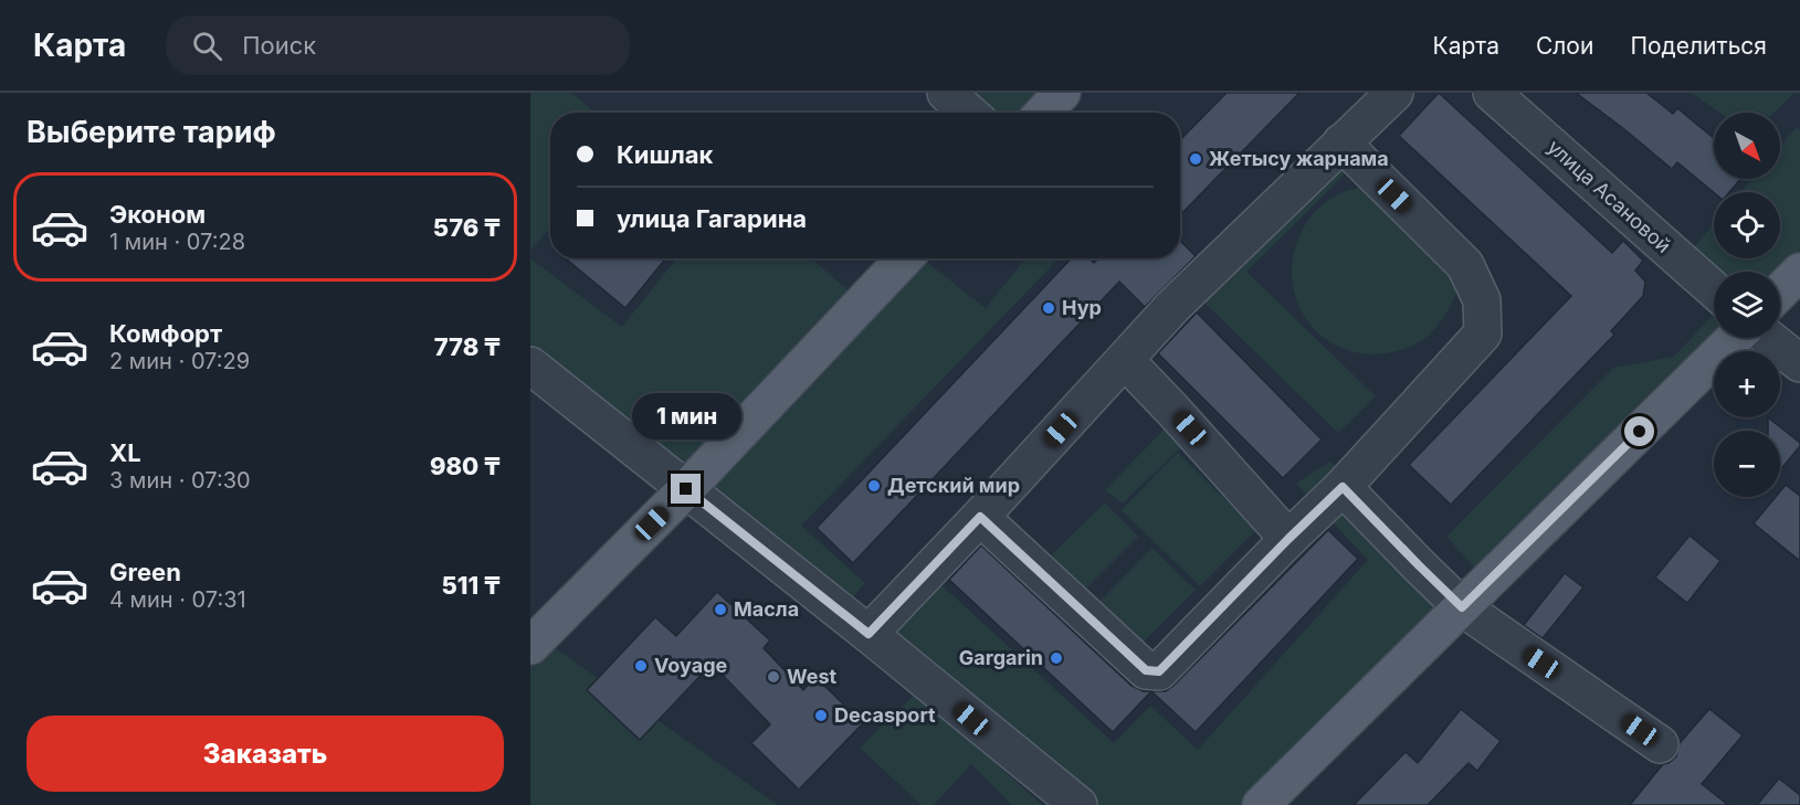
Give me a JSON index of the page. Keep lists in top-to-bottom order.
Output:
{
  "streets": {
    "street": ["улица Асановой"]
  },
  "places": [
    "Жетысу жарнама",
    "Нур",
    "Детский мир",
    "Масла",
    "Gargarin",
    "Voyage",
    "West",
    "Decasport"
  ],
  "north": "bottom right",
  "page": {
    "header": "Карта",
    "search": "Поиск",
    "nav": ["Карта", "Слои", "Поделиться"],
    "heading": "Выберите тариф",
    "map_buttons": ["+", "−"],
    "banner": ["Кишлак", "улица Гагарина"],
    "list": [
      {
        "name": "Эконом",
        "note": "1 мин · 07:28",
        "value": "576 ₸"
      },
      {
        "name": "Комфорт",
        "note": "2 мин · 07:29",
        "value": "778 ₸"
      },
      {
        "name": "XL",
        "note": "3 мин · 07:30",
        "value": "980 ₸"
      },
      {
        "name": "Green",
        "note": "4 мин · 07:31",
        "value": "511 ₸"
      }
    ],
    "bubble": "1 мин",
    "buttons": "Заказать"
  }
}
